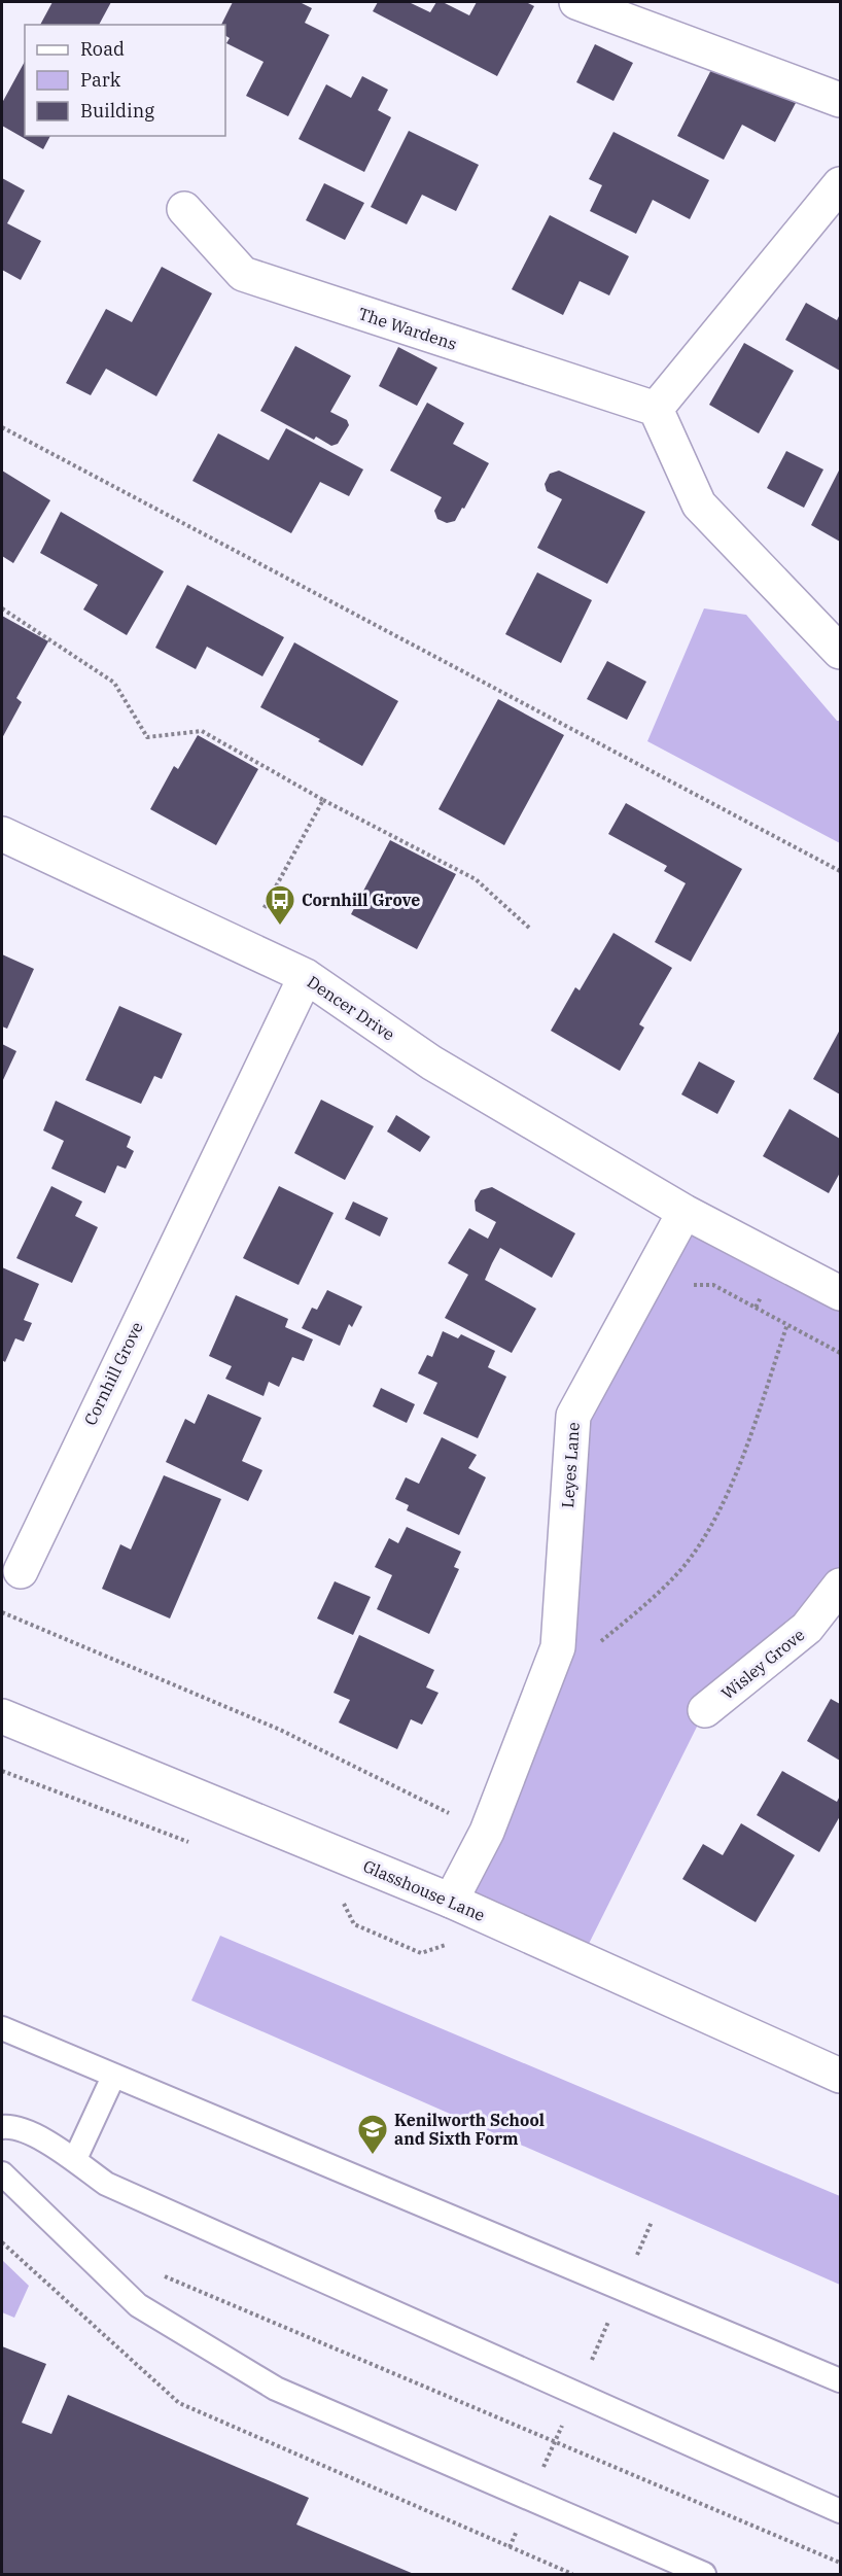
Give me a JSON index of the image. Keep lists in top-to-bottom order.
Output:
{
  "streets": {
    "street": [
      "The Wardens",
      "Dencer Drive",
      "Cornhill Grove",
      "Leyes Lane",
      "Wisley Grove",
      "Glasshouse Lane"
    ]
  },
  "crossings": [
    ["Dencer Drive", "Cornhill Grove"],
    ["Dencer Drive", "Leyes Lane"],
    ["Leyes Lane", "Glasshouse Lane"]
  ],
  "places": {
    "bus stop": ["Cornhill Grove"],
    "school or university": ["Kenilworth School and Sixth Form"]
  },
  "legend": ["Road", "Park", "Building"]
}
